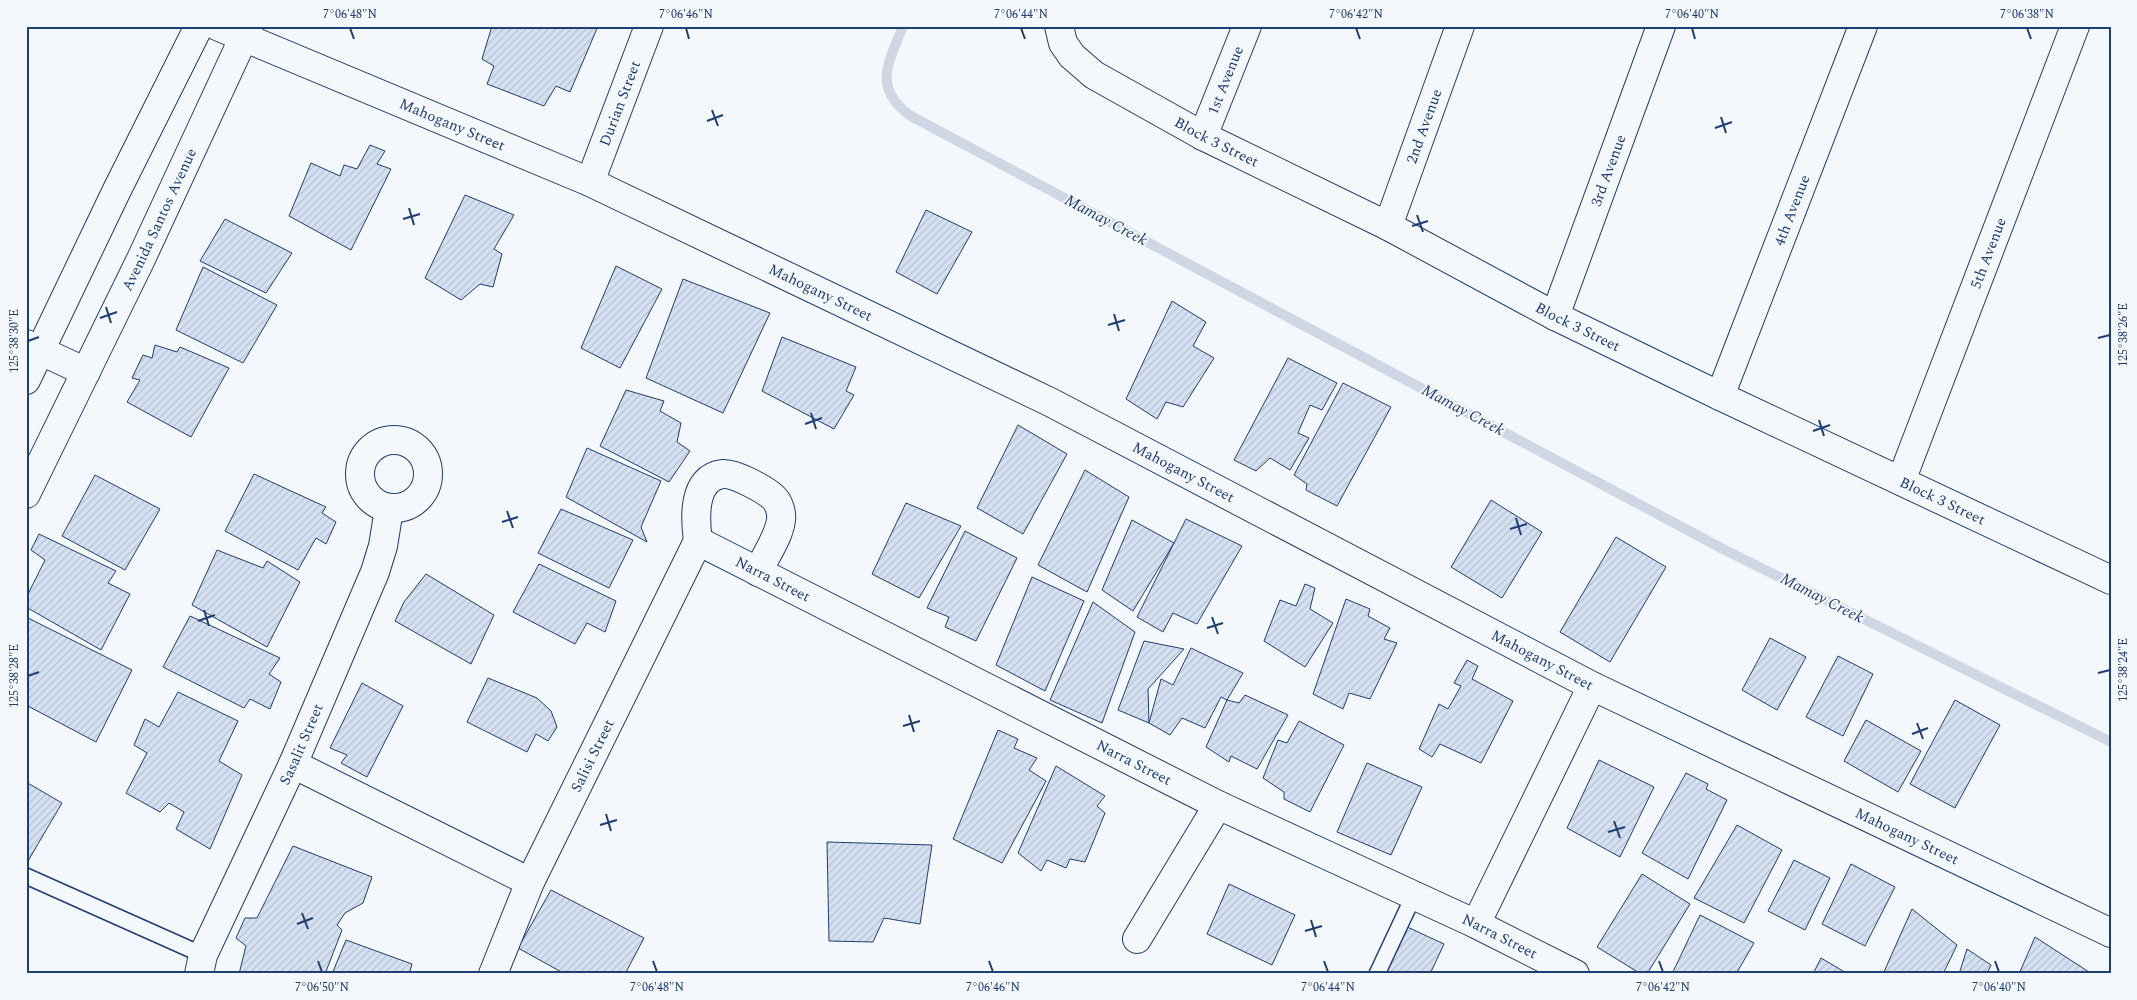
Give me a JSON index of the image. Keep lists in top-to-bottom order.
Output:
{
  "streets": {
    "street": [
      "1st Avenue",
      "Durian Street",
      "Mahogany Street",
      "2nd Avenue",
      "Block 3 Street",
      "3rd Avenue",
      "4th Avenue",
      "Avenida Santos Avenue",
      "5th Avenue",
      "Narra Street",
      "Sasalit Street",
      "Salisi Street"
    ]
  },
  "crossings": [
    ["1st Avenue", "Block 3 Street"],
    ["Durian Street", "Mahogany Street"],
    ["Mahogany Street", "Avenida Santos Avenue"],
    ["2nd Avenue", "Block 3 Street"],
    ["Block 3 Street", "3rd Avenue"],
    ["Block 3 Street", "4th Avenue"],
    ["Block 3 Street", "5th Avenue"],
    ["Narra Street", "Salisi Street"]
  ],
  "water": ["Mamay Creek"],
  "coordinates": [
    "7°06'48\"N",
    "7°06'46\"N",
    "7°06'44\"N",
    "7°06'42\"N",
    "7°06'40\"N",
    "7°06'38\"N",
    "125°38'26\"E",
    "125°38'30\"E",
    "125°38'24\"E",
    "125°38'28\"E",
    "7°06'50\"N"
  ]
}
